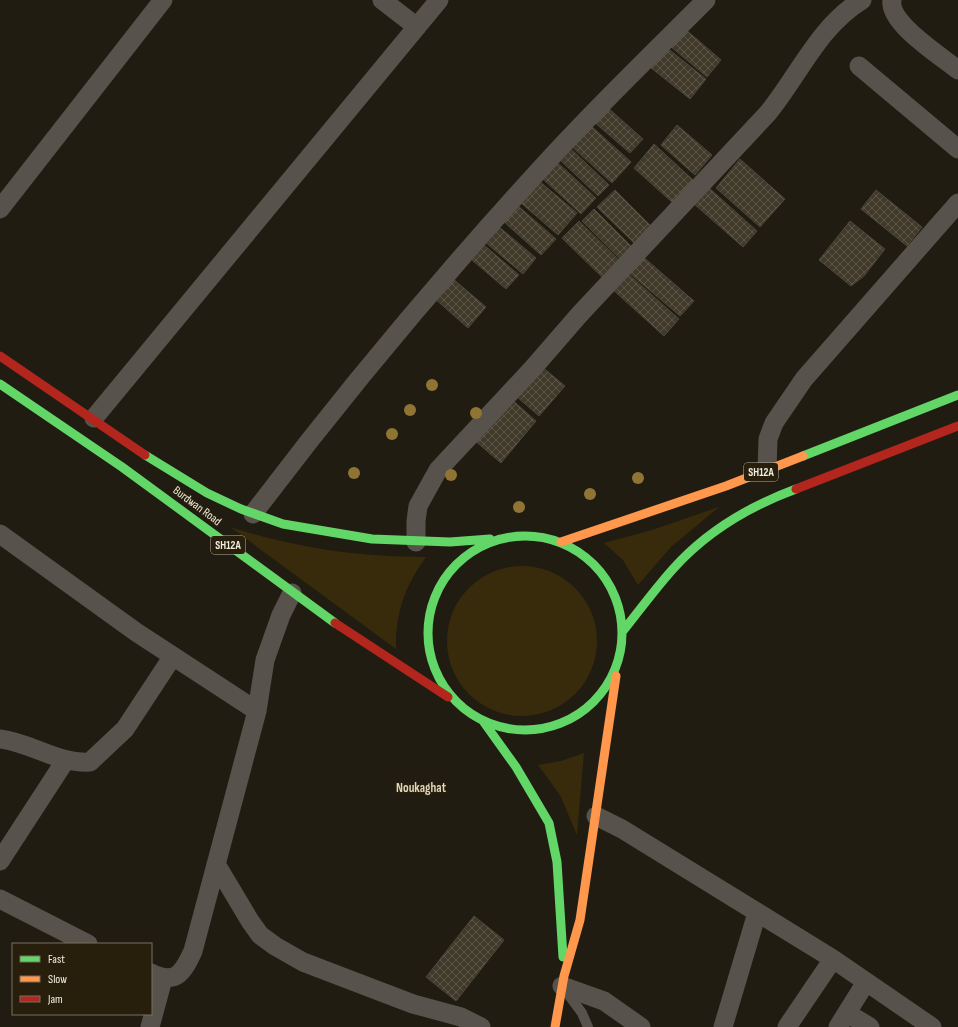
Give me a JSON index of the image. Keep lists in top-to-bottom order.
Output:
{
  "streets": {
    "main road": ["SH12A", "Burdwan Road"]
  },
  "crossings": [
    ["SH12A", "Burdwan Road"]
  ],
  "districts": ["Noukaghat"],
  "legend": ["Fast", "Slow", "Jam"]
}
